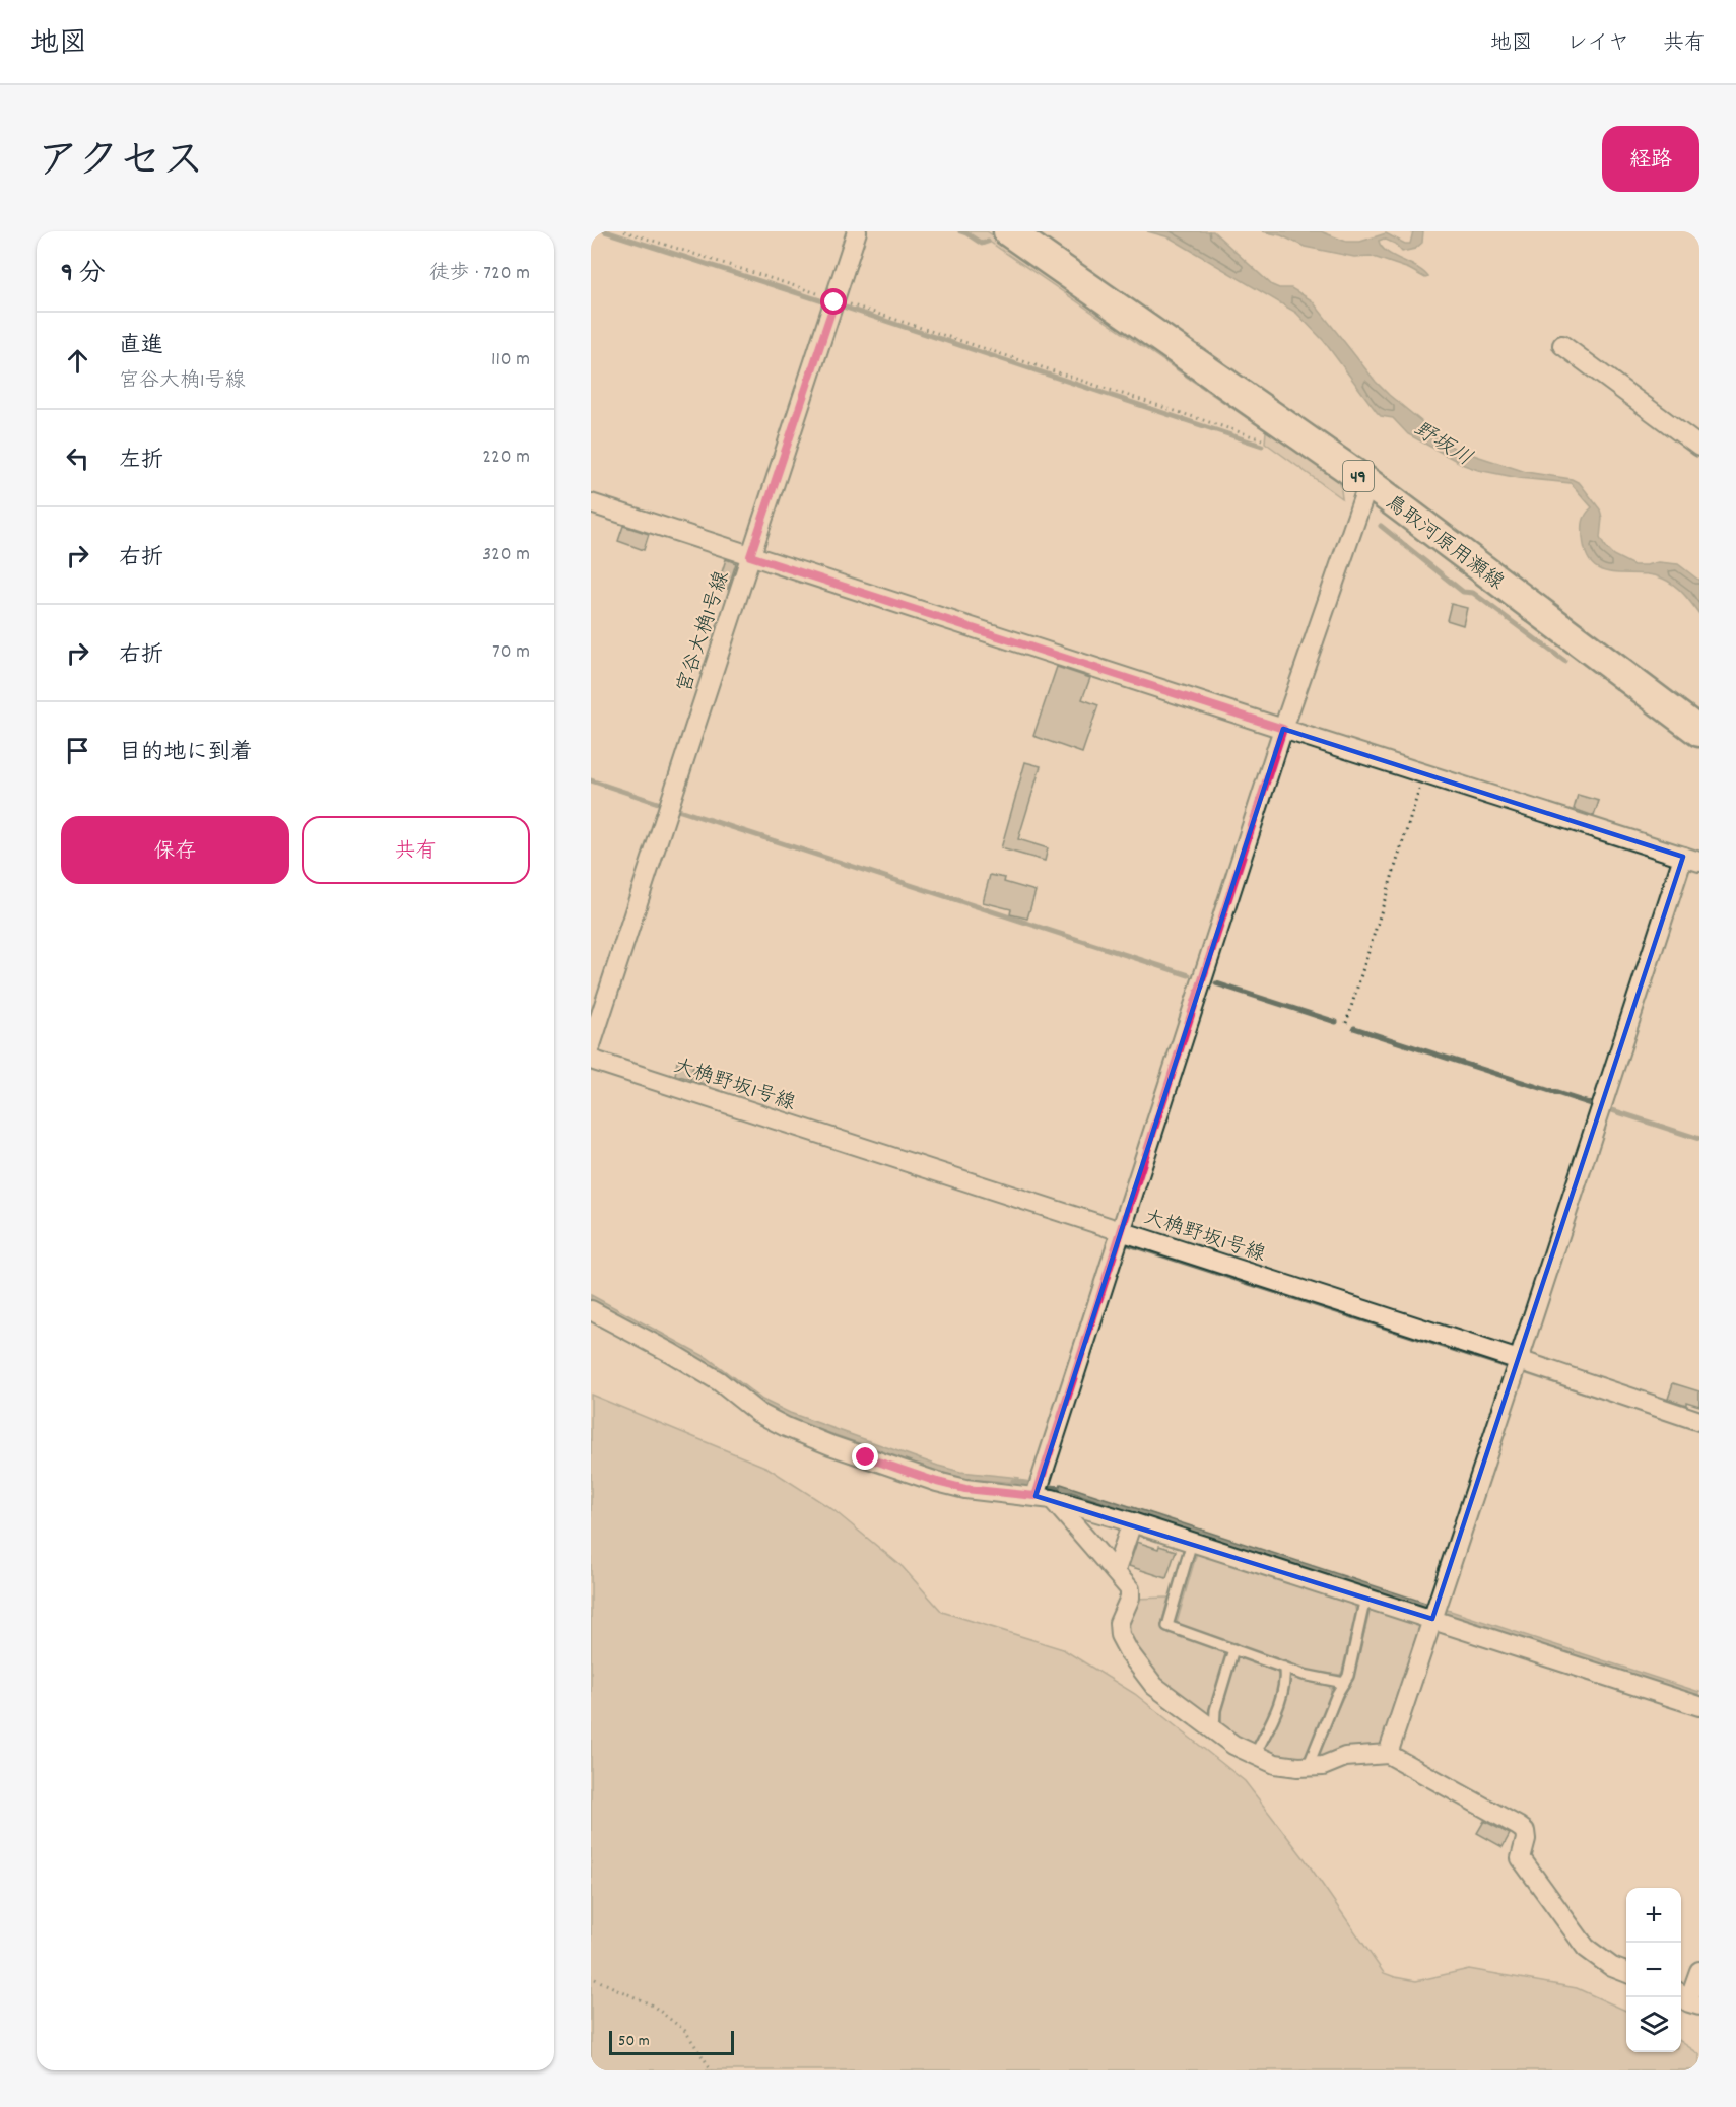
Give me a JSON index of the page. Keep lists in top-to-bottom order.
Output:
{
  "streets": {
    "main road": ["49", "鳥取河原用瀬線"],
    "street": ["宮谷大桷1号線", "大桷野坂1号線"]
  },
  "water": ["野坂川"],
  "scale_bar": "50 m",
  "page": {
    "header": "地図",
    "nav": ["地図", "レイヤ", "共有"],
    "title": "アクセス",
    "buttons": [
      "経路",
      ["保存", "共有"]
    ],
    "heading": ["9 分", "徒歩 · 720 m"],
    "list": [
      ["直進", "宮谷大桷1号線", "110 m"],
      ["左折", "220 m"],
      ["右折", "320 m"],
      ["右折", "70 m"],
      "目的地に到着"
    ],
    "map_buttons": ["+", "−"],
    "scale": "50 m"
  }
}
